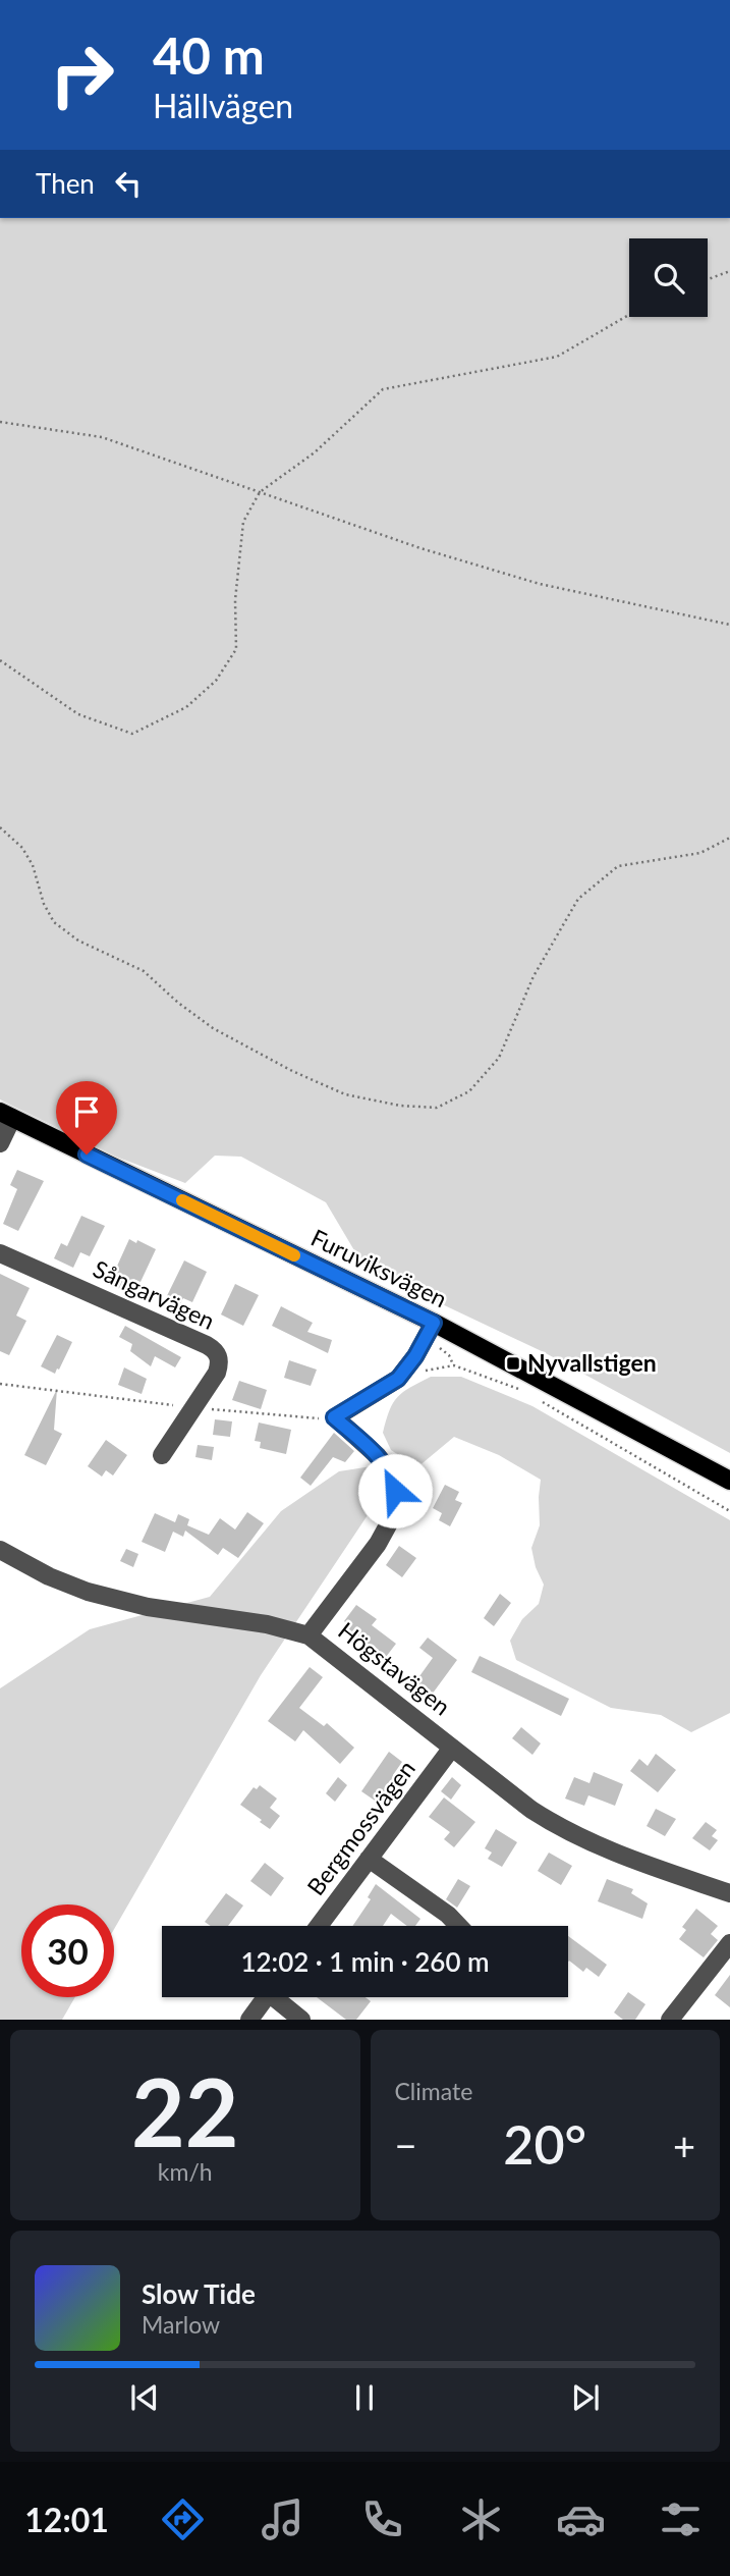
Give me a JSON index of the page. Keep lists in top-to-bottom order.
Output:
{
  "streets": {
    "main road": ["Furuviksvägen"],
    "street": ["Sångarvägen", "Högstavägen", "Bergmossvägen"]
  },
  "crossings": [
    ["Högstavägen", "Bergmossvägen"]
  ],
  "places": {
    "transit": ["Nyvallstigen"]
  },
  "page": {
    "turn": ["40 m", "Hällvägen"],
    "then": "Then",
    "limit": "30",
    "trip": "12:02 · 1 min · 260 m",
    "tile": [
      ["22", "km/h"],
      "Climate"
    ],
    "heat": ["−", "20°", "+"],
    "song": ["Slow Tide", "Marlow"],
    "tabs": "12:01"
  }
}
